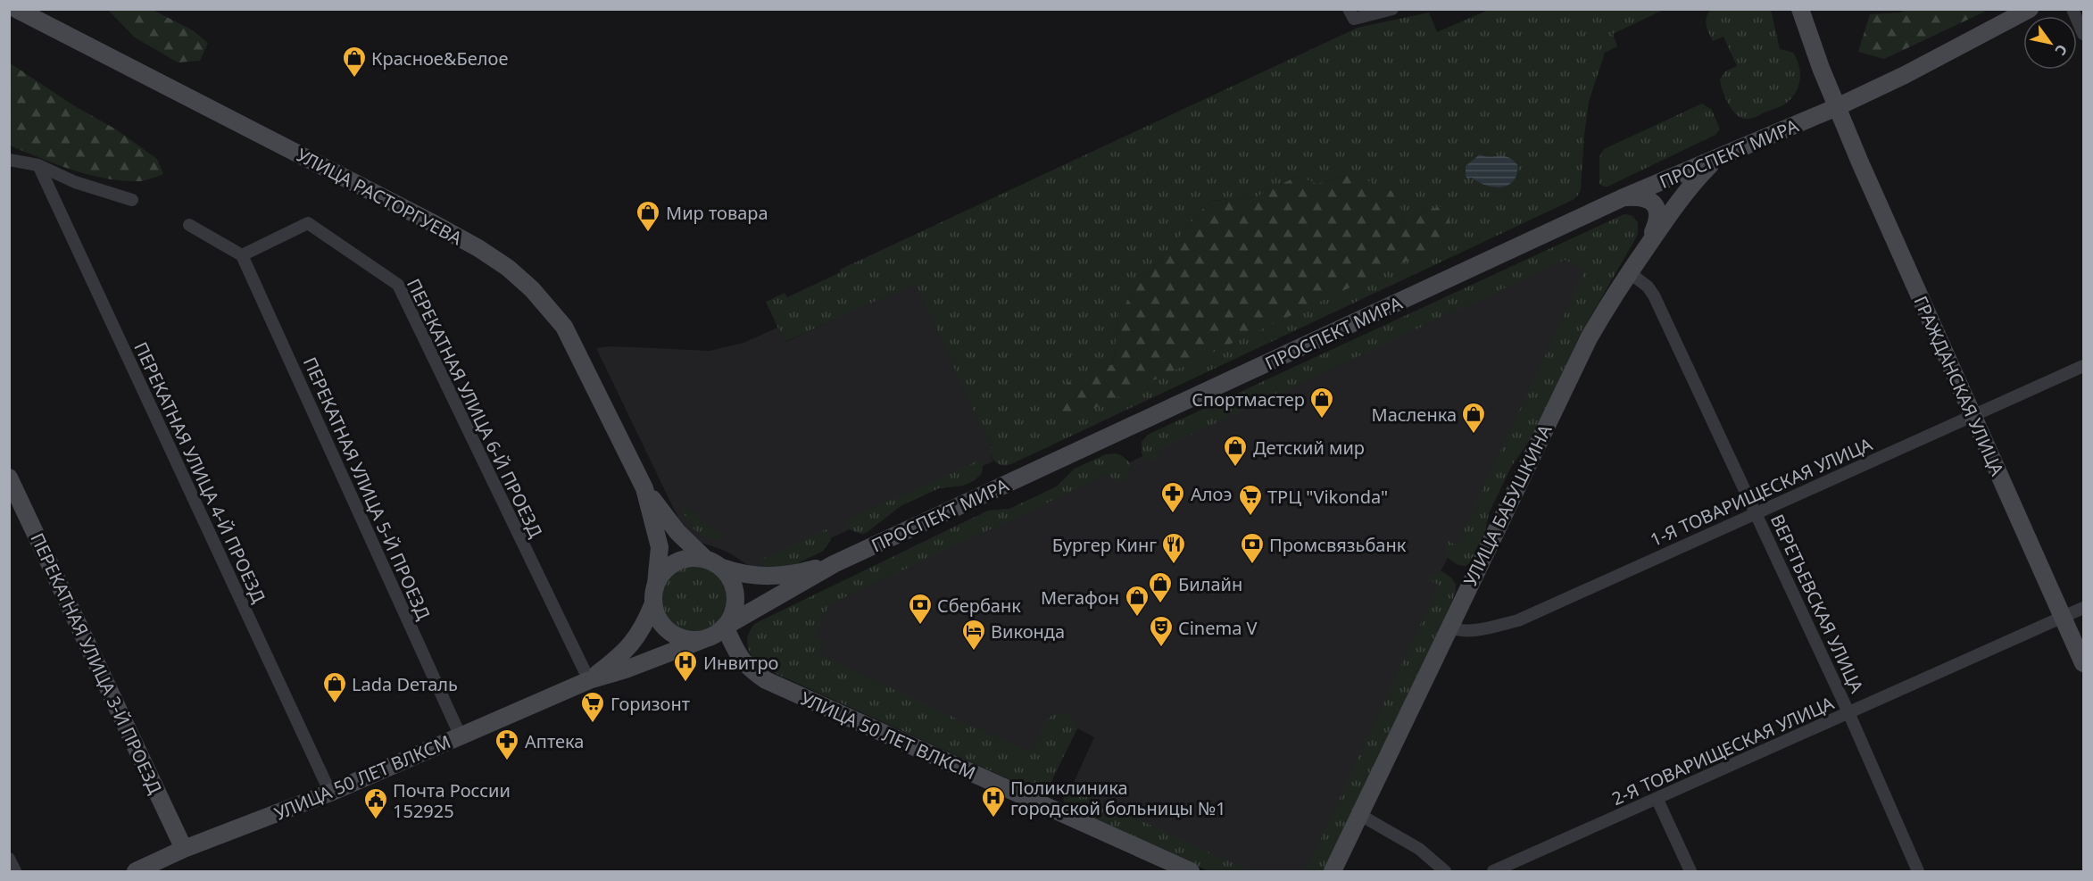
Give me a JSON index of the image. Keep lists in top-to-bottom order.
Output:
{
  "streets": {
    "main road": [
      "ПРОСПЕКТ МИРА",
      "УЛИЦА РАСТОРГУЕВА",
      "ГРАЖДАНСКАЯ УЛИЦА",
      "УЛИЦА БАБУШКИНА",
      "ПЕРЕКАТНАЯ УЛИЦА 3-Й ПРОЕЗД",
      "УЛИЦА 50 ЛЕТ ВЛКСМ"
    ],
    "street": [
      "ПЕРЕКАТНАЯ УЛИЦА 6-Й ПРОЕЗД",
      "ПЕРЕКАТНАЯ УЛИЦА 4-Й ПРОЕЗД",
      "ПЕРЕКАТНАЯ УЛИЦА 5-Й ПРОЕЗД",
      "1-Я ТОВАРИЩЕСКАЯ УЛИЦА",
      "ВЕРЕТЬЕВСКАЯ УЛИЦА",
      "2-Я ТОВАРИЩЕСКАЯ УЛИЦА"
    ]
  },
  "crossings": [
    ["ПРОСПЕКТ МИРА", "УЛИЦА РАСТОРГУЕВА"],
    ["ПРОСПЕКТ МИРА", "ГРАЖДАНСКАЯ УЛИЦА"],
    ["ПРОСПЕКТ МИРА", "УЛИЦА БАБУШКИНА"],
    ["ПРОСПЕКТ МИРА", "УЛИЦА 50 ЛЕТ ВЛКСМ"],
    ["УЛИЦА РАСТОРГУЕВА", "УЛИЦА 50 ЛЕТ ВЛКСМ"],
    ["ГРАЖДАНСКАЯ УЛИЦА", "1-Я ТОВАРИЩЕСКАЯ УЛИЦА"],
    ["ГРАЖДАНСКАЯ УЛИЦА", "2-Я ТОВАРИЩЕСКАЯ УЛИЦА"],
    ["ПЕРЕКАТНАЯ УЛИЦА 6-Й ПРОЕЗД", "ПЕРЕКАТНАЯ УЛИЦА 5-Й ПРОЕЗД"],
    ["ПЕРЕКАТНАЯ УЛИЦА 6-Й ПРОЕЗД", "УЛИЦА 50 ЛЕТ ВЛКСМ"],
    ["ПЕРЕКАТНАЯ УЛИЦА 4-Й ПРОЕЗД", "УЛИЦА 50 ЛЕТ ВЛКСМ"],
    ["ПЕРЕКАТНАЯ УЛИЦА 5-Й ПРОЕЗД", "УЛИЦА 50 ЛЕТ ВЛКСМ"],
    ["1-Я ТОВАРИЩЕСКАЯ УЛИЦА", "УЛИЦА БАБУШКИНА"],
    ["1-Я ТОВАРИЩЕСКАЯ УЛИЦА", "ВЕРЕТЬЕВСКАЯ УЛИЦА"],
    ["УЛИЦА БАБУШКИНА", "ВЕРЕТЬЕВСКАЯ УЛИЦА"],
    ["ВЕРЕТЬЕВСКАЯ УЛИЦА", "2-Я ТОВАРИЩЕСКАЯ УЛИЦА"],
    ["ПЕРЕКАТНАЯ УЛИЦА 3-Й ПРОЕЗД", "УЛИЦА 50 ЛЕТ ВЛКСМ"]
  ],
  "places": {
    "shop": [
      "Красное&Белое",
      "Мир товара",
      "Спортмастер",
      "Масленка",
      "Детский мир",
      "Билайн",
      "Мегафон",
      "Lada Dеталь"
    ],
    "pharmacy": ["Алоэ", "Аптека"],
    "supermarket": ["ТРЦ \"Vikonda\"", "Горизонт"],
    "restaurant": ["Бургер Кинг"],
    "bank": ["Промсвязьбанк", "Сбербанк"],
    "theatre": ["Cinema V"],
    "hotel": ["Виконда"],
    "hospital": ["Инвитро", "Поликлиника городской больницы №1"],
    "public building": ["Почта России 152925"]
  },
  "north": "bottom right"
}
